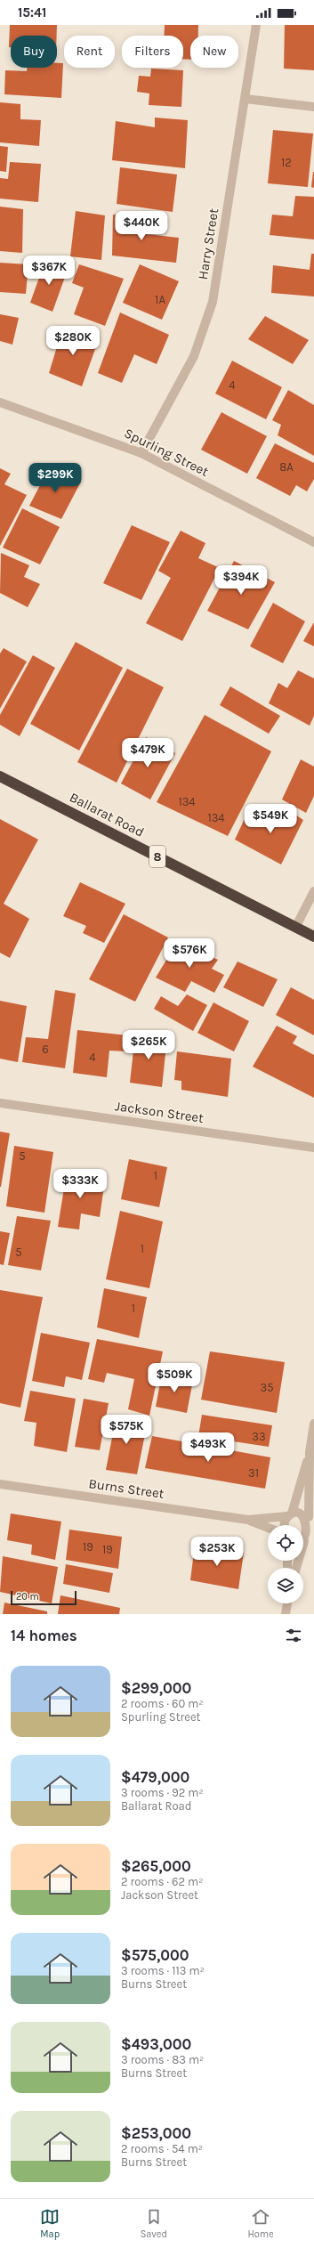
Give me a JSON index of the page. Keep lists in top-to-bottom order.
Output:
{
  "streets": {
    "highway": ["Ballarat Road", "8"],
    "street": [
      "Harry Street",
      "Spurling Street",
      "Jackson Street",
      "Burns Street"
    ]
  },
  "crossings": [
    ["Harry Street", "Spurling Street"]
  ],
  "house_numbers": [
    "12",
    "1A",
    "4",
    "8A",
    "134",
    "134",
    "6",
    "4",
    "5",
    "1",
    "1",
    "5",
    "1",
    "35",
    "33",
    "31",
    "19",
    "19"
  ],
  "scale_bar": "20 m",
  "page": {
    "status": "15:41",
    "chip": [
      "Buy",
      "Rent",
      "Filters",
      "New"
    ],
    "price": [
      "$440K",
      "$367K",
      "$280K",
      "$299K",
      "$394K",
      "$479K",
      "$549K",
      "$576K",
      "$265K",
      "$333K",
      "$509K",
      "$575K",
      "$493K",
      "$253K"
    ],
    "scale": "20 m",
    "heading": "14 homes",
    "list": [
      {
        "name": "$299,000",
        "note": "2 rooms · 60 m² · Spurling Street"
      },
      {
        "name": "$479,000",
        "note": "3 rooms · 92 m² · Ballarat Road"
      },
      {
        "name": "$265,000",
        "note": "2 rooms · 62 m² · Jackson Street"
      },
      {
        "name": "$575,000",
        "note": "3 rooms · 113 m² · Burns Street"
      },
      {
        "name": "$493,000",
        "note": "3 rooms · 83 m² · Burns Street"
      },
      {
        "name": "$253,000",
        "note": "2 rooms · 54 m² · Burns Street"
      }
    ],
    "tabs": ["Map", "Saved", "Home"]
  }
}
